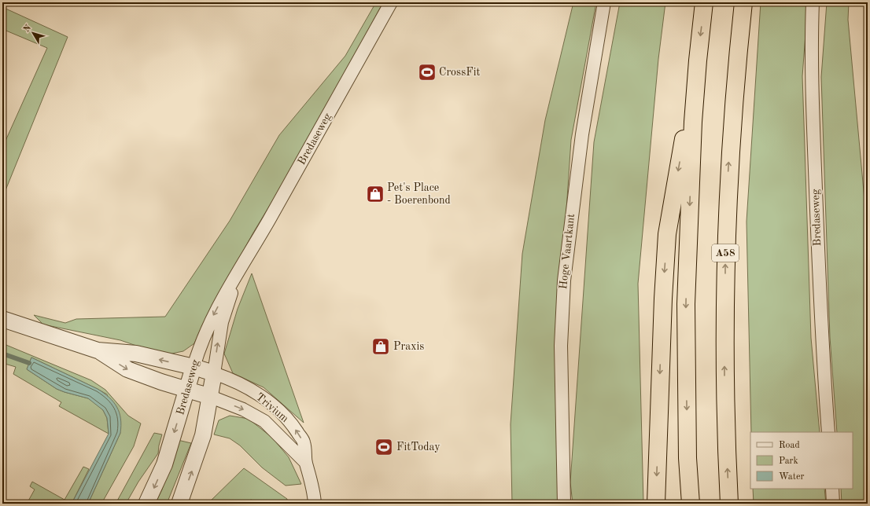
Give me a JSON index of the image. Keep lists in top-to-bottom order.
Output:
{
  "streets": {
    "highway": ["A58"],
    "street": ["Bredaseweg", "Hoge Vaartkant", "Trivium"]
  },
  "crossings": [
    ["Bredaseweg", "Trivium"]
  ],
  "places": {
    "sports": ["CrossFit", "FitToday"],
    "shop": ["Pet's Place - Boerenbond", "Praxis"]
  },
  "legend": ["Road", "Park", "Water"],
  "north": "top left"
}
